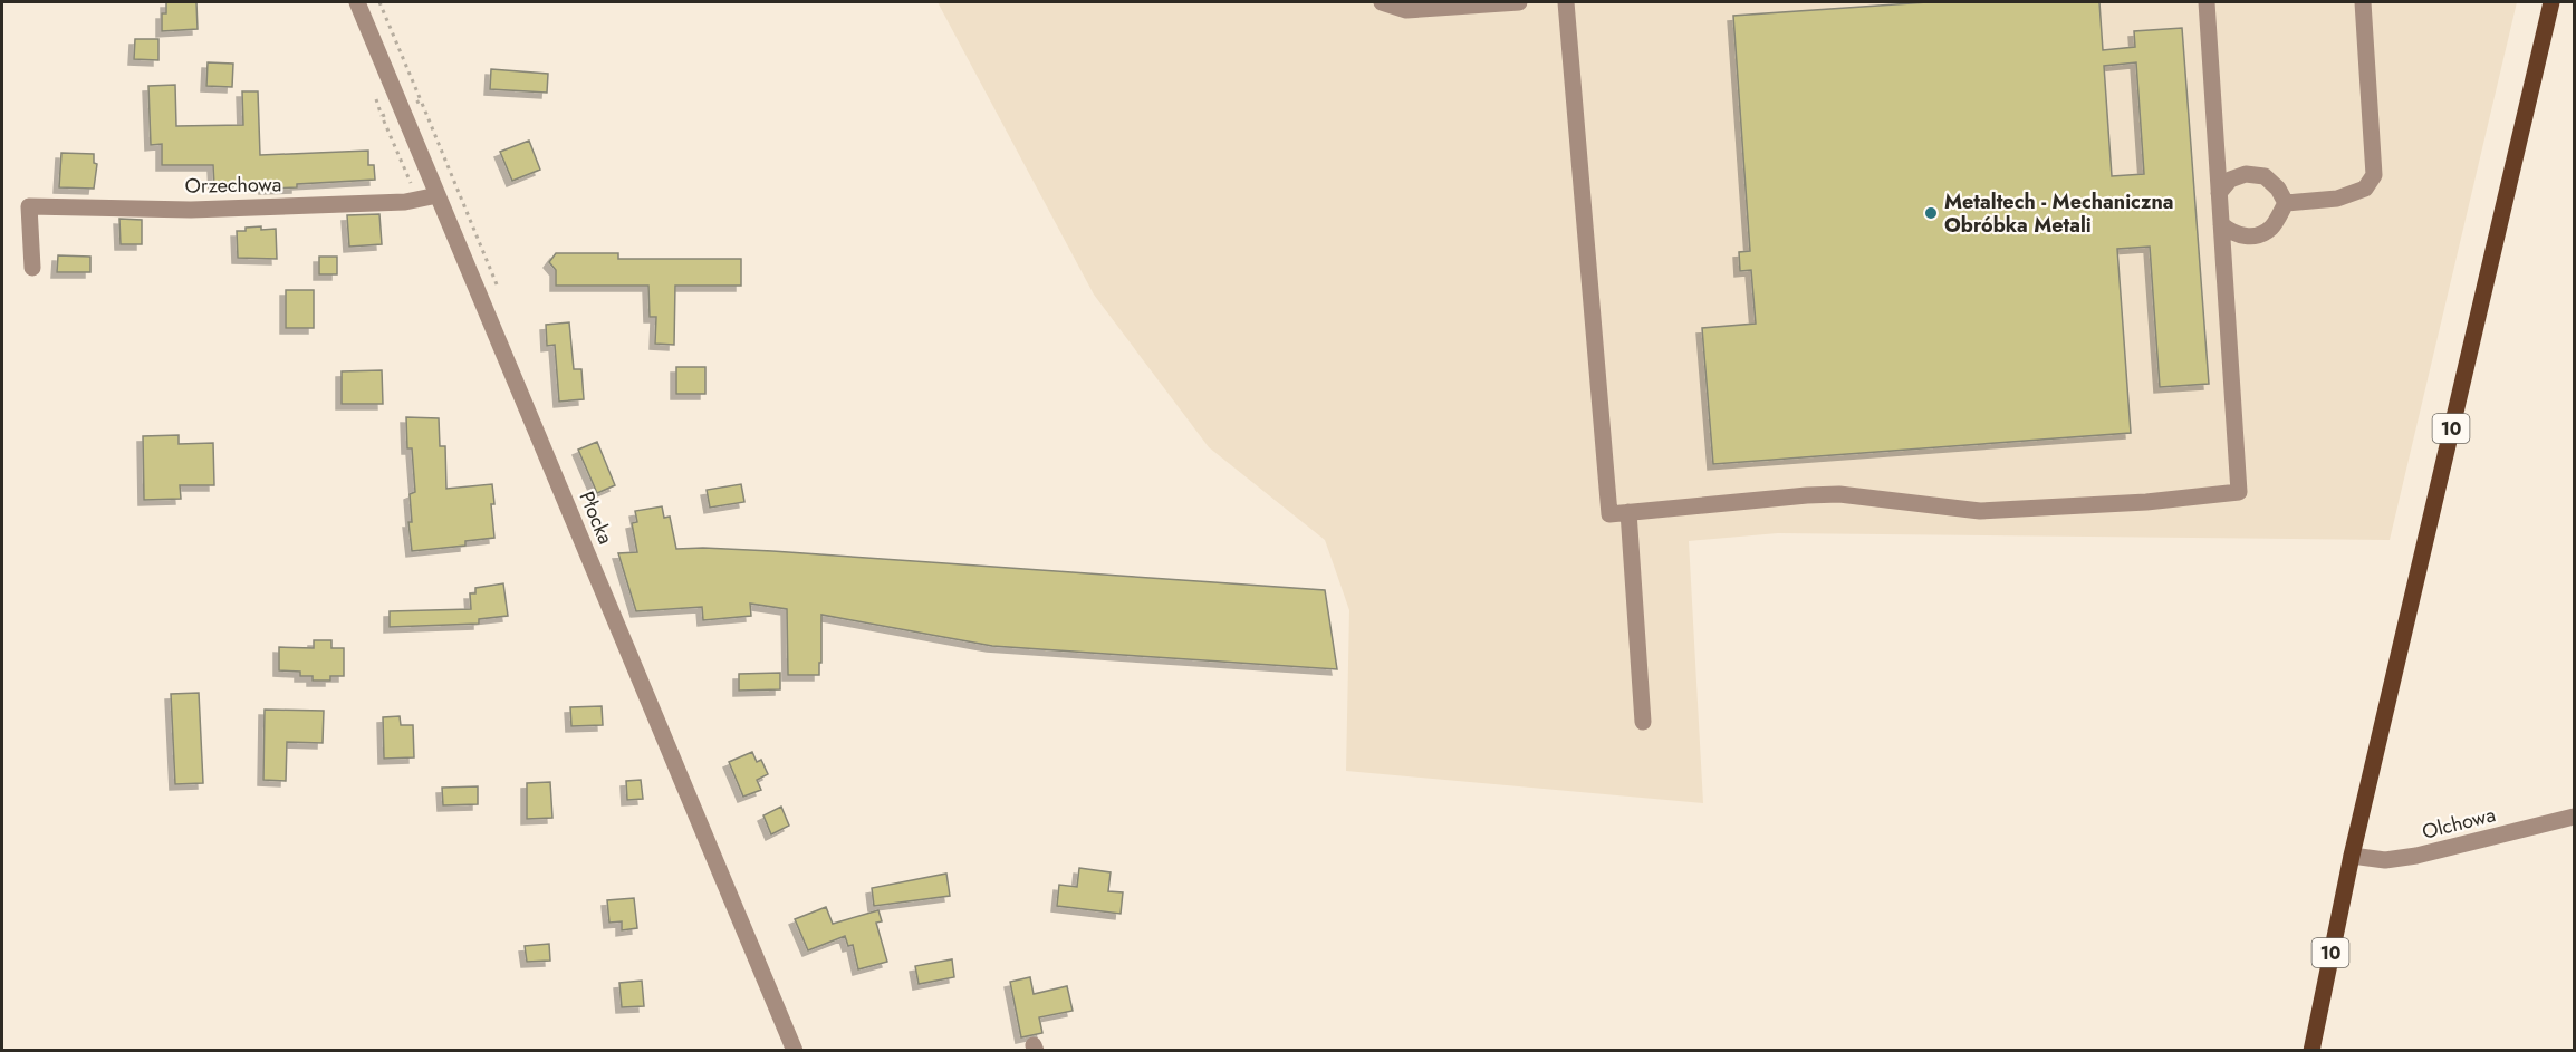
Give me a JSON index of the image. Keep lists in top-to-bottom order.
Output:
{
  "streets": {
    "main road": ["10"],
    "street": ["Orzechowa", "Płocka", "Olchowa"]
  },
  "crossings": [
    ["Orzechowa", "Płocka"],
    ["10", "Olchowa"]
  ],
  "places": ["Metaltech - Mechaniczna Obróbka Metali"]
}
